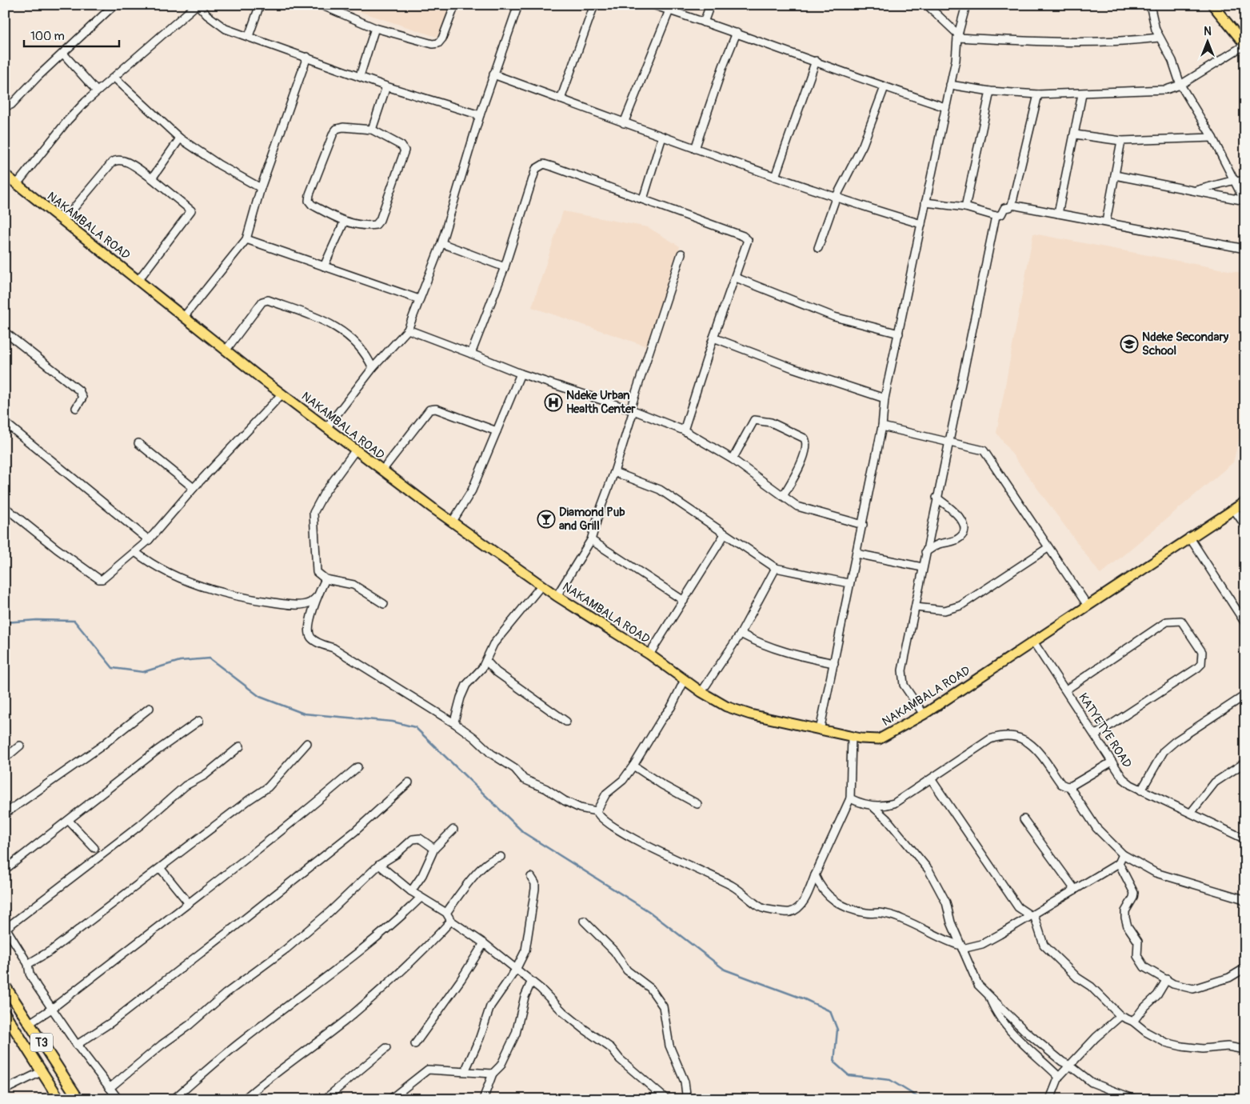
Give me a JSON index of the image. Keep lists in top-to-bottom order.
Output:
{
  "streets": {
    "highway": ["T3"],
    "main road": ["NAKAMBALA ROAD"],
    "street": ["KATYETYE ROAD"]
  },
  "crossings": [
    ["NAKAMBALA ROAD", "KATYETYE ROAD"]
  ],
  "places": {
    "school or university": ["Ndeke Secondary School"],
    "hospital": ["Ndeke Urban Health Center"],
    "bar": ["Diamond Pub and Grill"]
  },
  "scale_bar": "100 m",
  "north": "top"
}
